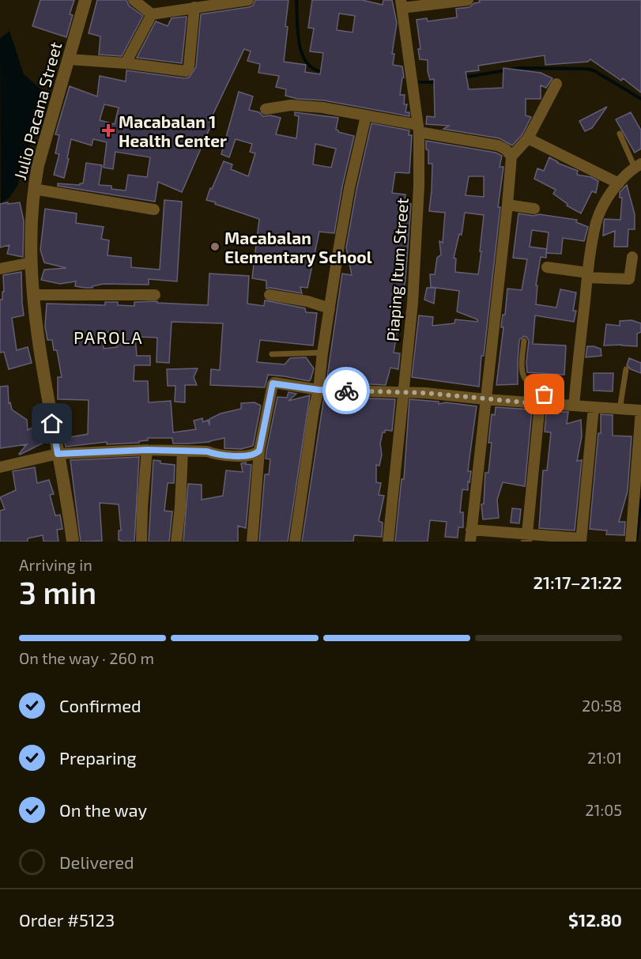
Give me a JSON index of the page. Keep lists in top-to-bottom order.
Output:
{
  "streets": {
    "street": ["Julio Pacana Street", "Piaping Itum Street"]
  },
  "districts": ["PAROLA"],
  "places": {
    "health": ["Macabalan 1 Health Center"],
    "other": ["Macabalan Elementary School"]
  },
  "page": {
    "heading": ["3 min", "Arriving in", "21:17–21:22"],
    "panel": ["Order #5123", "$12.80"],
    "bar": "On the way · 260 m",
    "list": [
      ["Confirmed", "20:58"],
      ["Preparing", "21:01"],
      ["On the way", "21:05"],
      "Delivered"
    ]
  }
}
